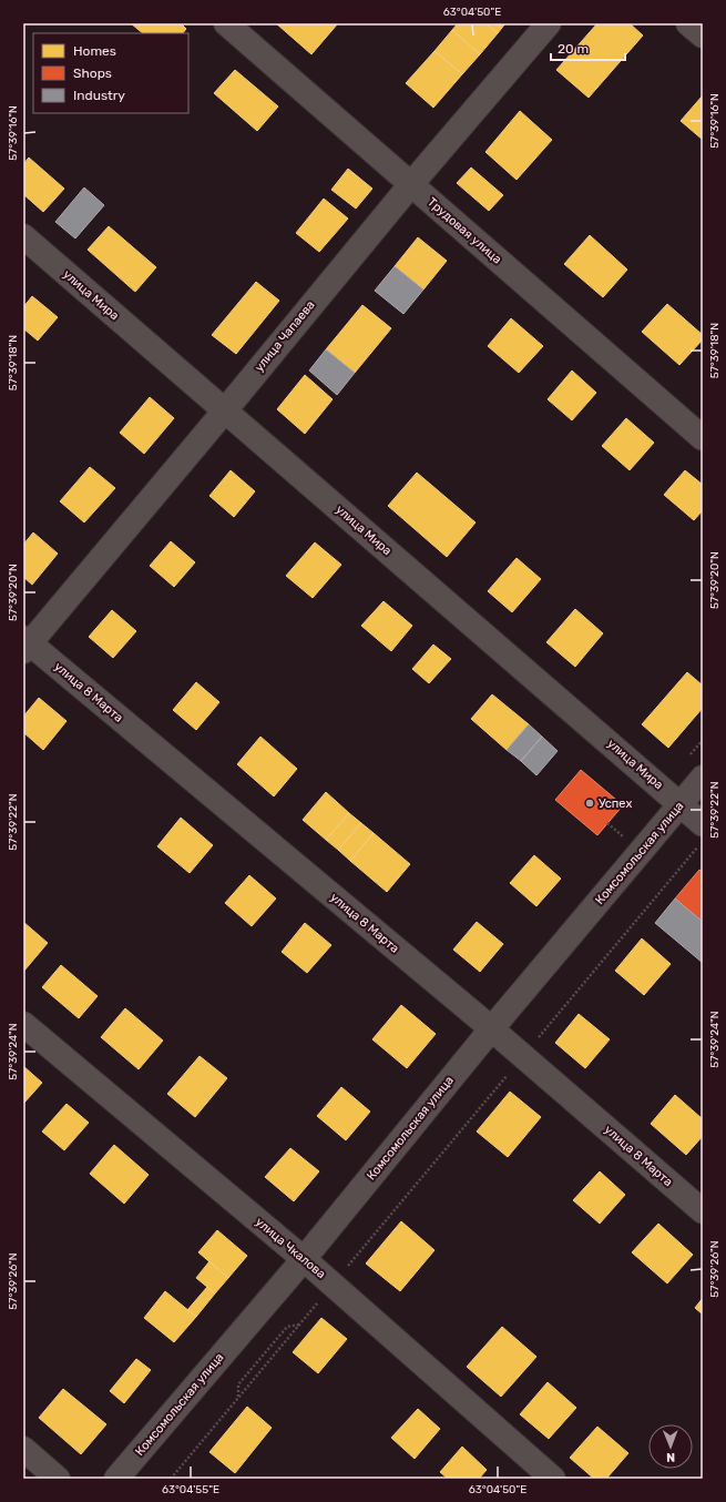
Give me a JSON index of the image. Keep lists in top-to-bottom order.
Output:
{
  "streets": {
    "street": [
      "Трудовая улица",
      "улица Мира",
      "улица Чапаева",
      "улица 8 Марта",
      "Комсомольская улица",
      "улица Чкалова"
    ]
  },
  "crossings": [
    ["Трудовая улица", "улица Чапаева"],
    ["улица Мира", "улица Чапаева"],
    ["улица Мира", "Комсомольская улица"],
    ["улица Чапаева", "улица 8 Марта"],
    ["улица 8 Марта", "Комсомольская улица"],
    ["Комсомольская улица", "улица Чкалова"]
  ],
  "places": ["Успех"],
  "legend": ["Homes", "Shops", "Industry"],
  "scale_bar": "20 m",
  "north": "bottom",
  "coordinates": [
    "63°04'50\"E",
    "57°39'16\"N",
    "57°39'18\"N",
    "57°39'20\"N",
    "57°39'22\"N",
    "57°39'24\"N",
    "57°39'26\"N",
    "63°04'55\"E"
  ]
}
